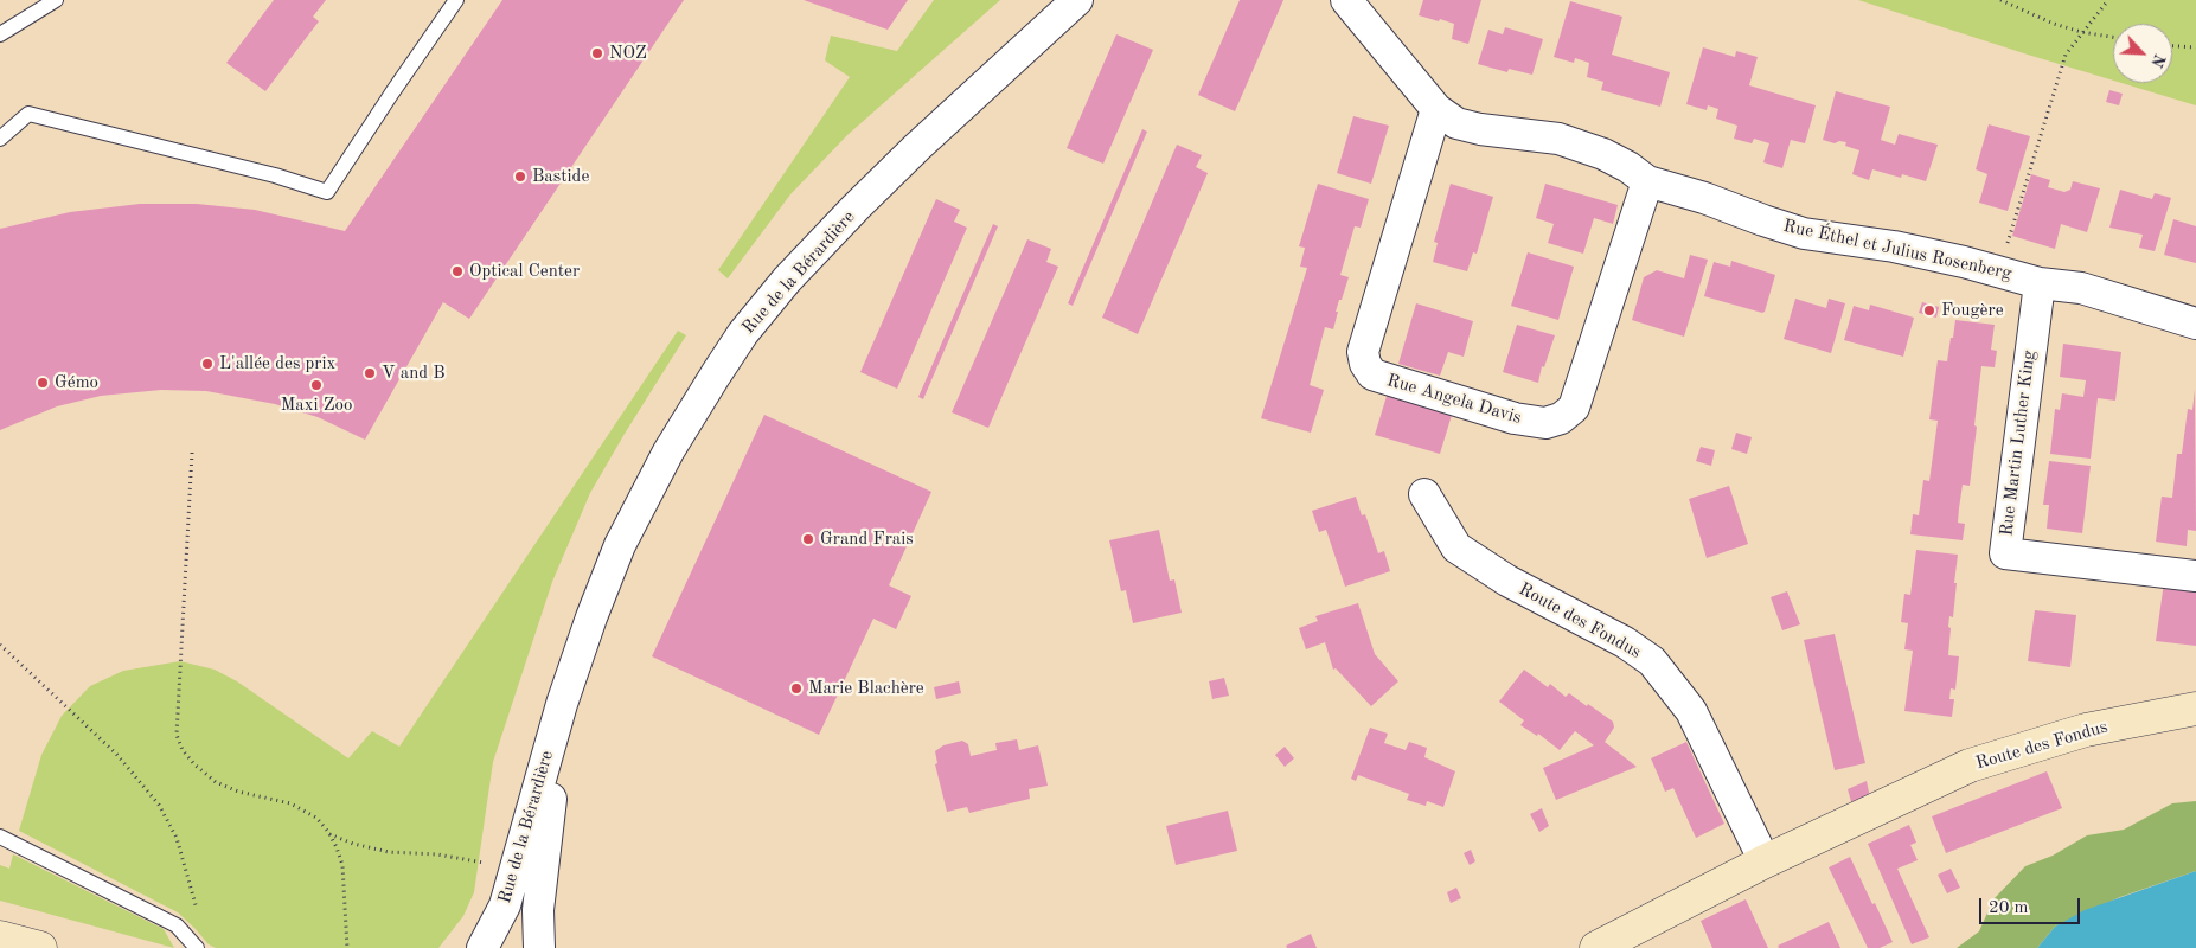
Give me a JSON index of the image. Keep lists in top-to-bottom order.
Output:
{
  "streets": {
    "street": [
      "Rue Éthel et Julius Rosenberg",
      "Rue de la Bérardière",
      "Rue Angela Davis",
      "Rue Martin Luther King",
      "Route des Fondus"
    ]
  },
  "crossings": [
    ["Rue Éthel et Julius Rosenberg", "Rue Angela Davis"],
    ["Rue Éthel et Julius Rosenberg", "Rue Martin Luther King"]
  ],
  "places": [
    "NOZ",
    "Bastide",
    "Optical Center",
    "Fougère",
    "L'allée des prix",
    "V and B",
    "Gémo",
    "Maxi Zoo",
    "Grand Frais",
    "Marie Blachère"
  ],
  "scale_bar": "20 m",
  "north": "bottom right"
}
